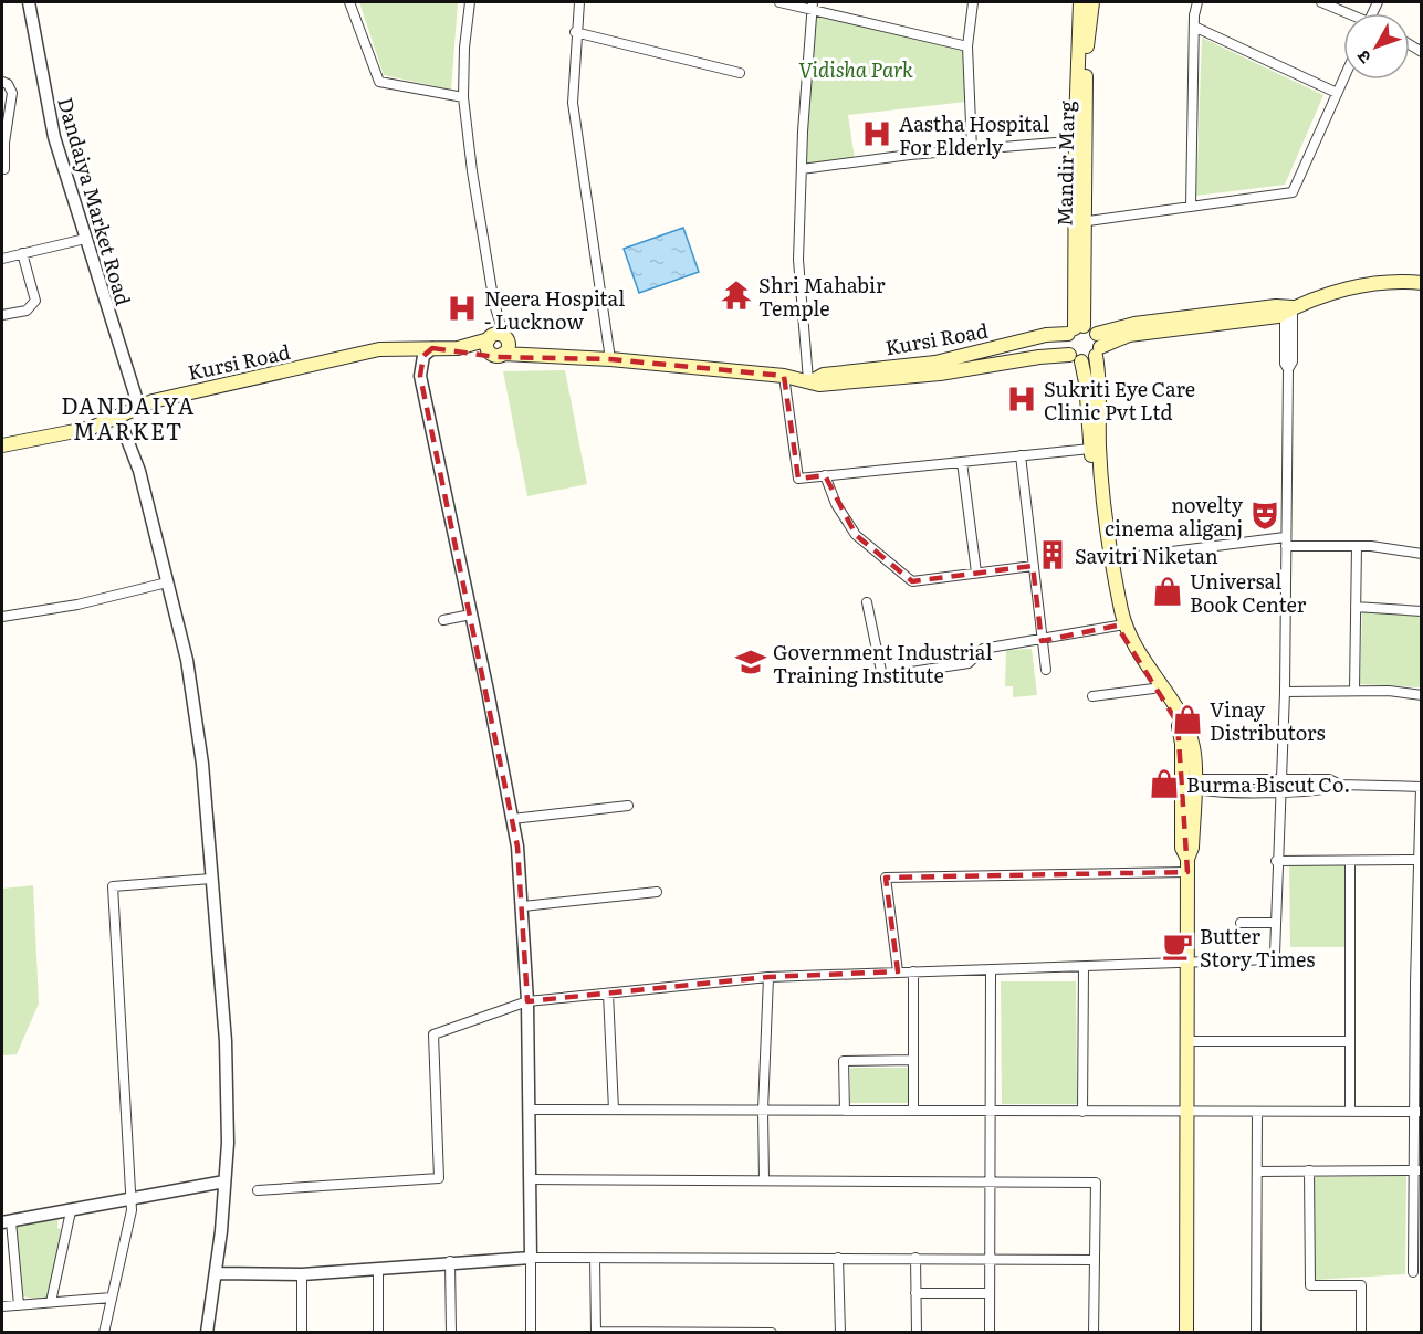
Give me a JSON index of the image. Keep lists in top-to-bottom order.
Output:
{
  "streets": {
    "main road": ["Mandir Marg", "Kursi Road"],
    "street": ["Dandaiya Market Road"]
  },
  "crossings": [
    ["Dandaiya Market Road", "Kursi Road"]
  ],
  "districts": ["DANDAIYA MARKET"],
  "parks": ["Vidisha Park"],
  "places": {
    "hospital": ["Aastha Hospital For Elderly", "Neera Hospital - Lucknow", "Sukriti Eye Care Clinic Pvt Ltd"],
    "temple": ["Shri Mahabir Temple"],
    "theatre": ["novelty cinema aliganj"],
    "building": ["Savitri Niketan"],
    "shop": ["Universal Book Center", "Vinay Distributors", "Burma Biscut Co."],
    "school or university": ["Government Industrial Training Institute"],
    "cafe": ["Butter Story Times"]
  },
  "north": "bottom left"
}
